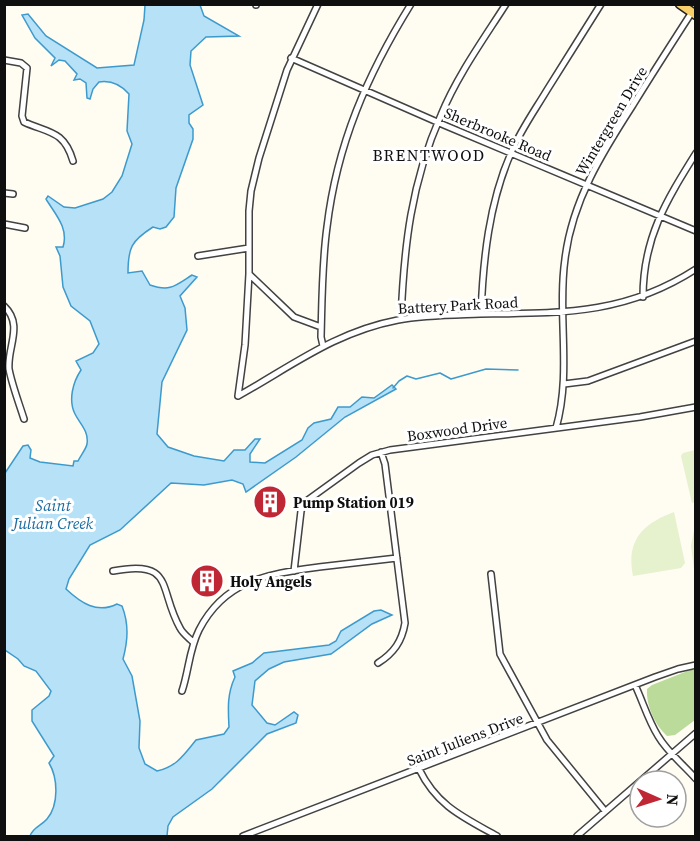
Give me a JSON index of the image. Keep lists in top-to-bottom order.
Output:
{
  "streets": {
    "street": [
      "Wintergreen Drive",
      "Sherbrooke Road",
      "Battery Park Road",
      "Boxwood Drive",
      "Saint Juliens Drive"
    ]
  },
  "crossings": [
    ["Wintergreen Drive", "Sherbrooke Road"],
    ["Wintergreen Drive", "Battery Park Road"],
    ["Wintergreen Drive", "Boxwood Drive"]
  ],
  "districts": ["BRENTWOOD"],
  "water": ["Saint Julian Creek"],
  "places": {
    "building": ["Pump Station 019", "Holy Angels"]
  },
  "north": "right"
}
